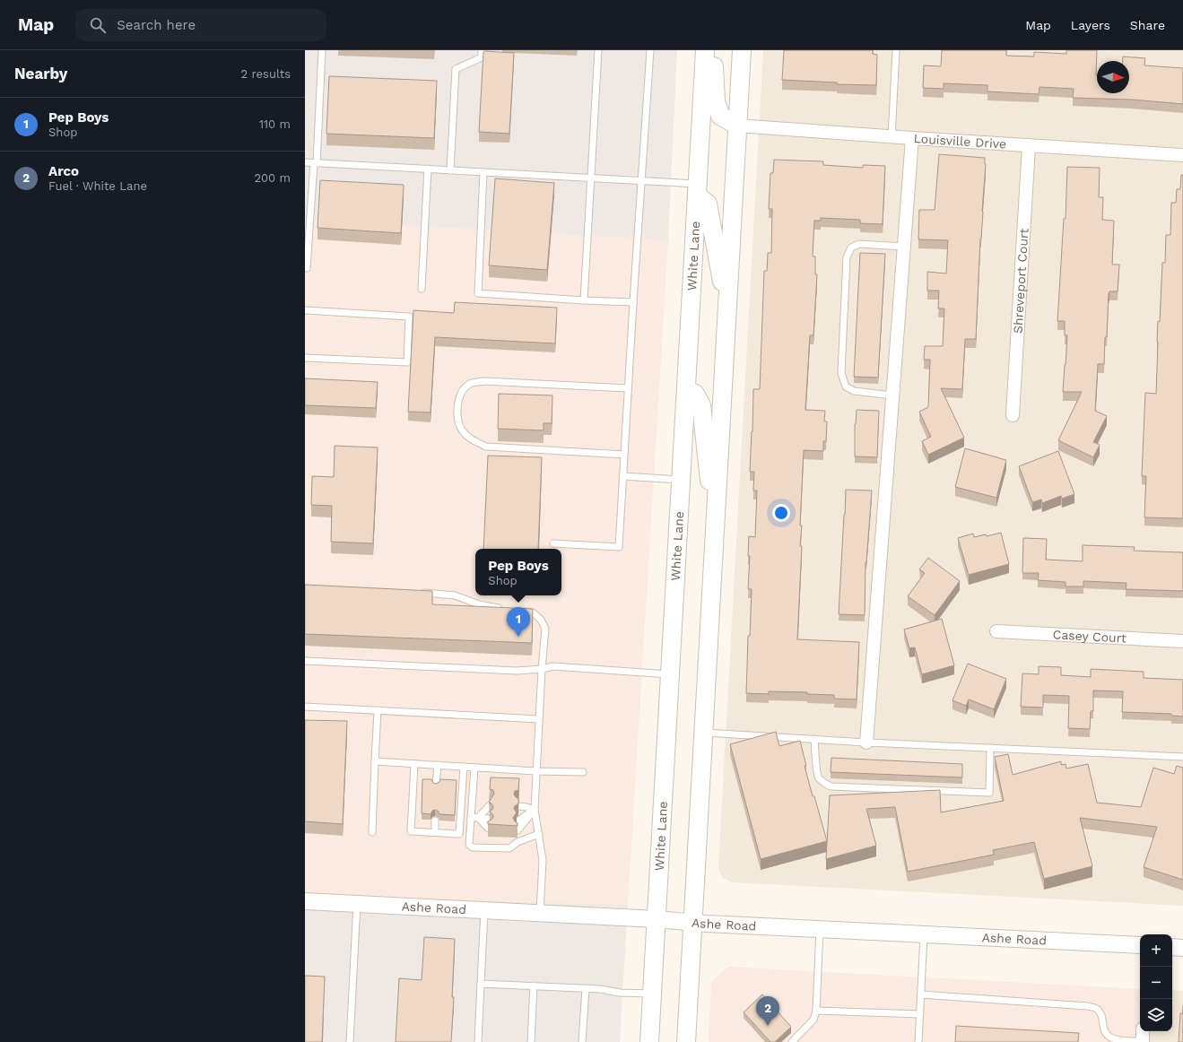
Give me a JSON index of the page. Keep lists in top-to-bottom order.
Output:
{
  "streets": {
    "main road": ["White Lane"],
    "street": [
      "Louisville Drive",
      "Shreveport Court",
      "Casey Court",
      "Ashe Road"
    ]
  },
  "crossings": [
    ["Louisville Drive", "Shreveport Court"],
    ["White Lane", "Ashe Road"]
  ],
  "north": "right",
  "page": {
    "header": "Map",
    "search": "Search here",
    "nav": ["Map", "Layers", "Share"],
    "heading": ["Nearby", "2 results"],
    "list": [
      {
        "mark": "1",
        "name": "Pep Boys",
        "note": "Shop",
        "value": "110 m"
      },
      {
        "mark": "2",
        "name": "Arco",
        "note": "Fuel · White Lane",
        "value": "200 m"
      }
    ],
    "popup": ["Pep Boys", "Shop"],
    "pins": ["1", "2"],
    "map_buttons": ["+", "−"]
  }
}
